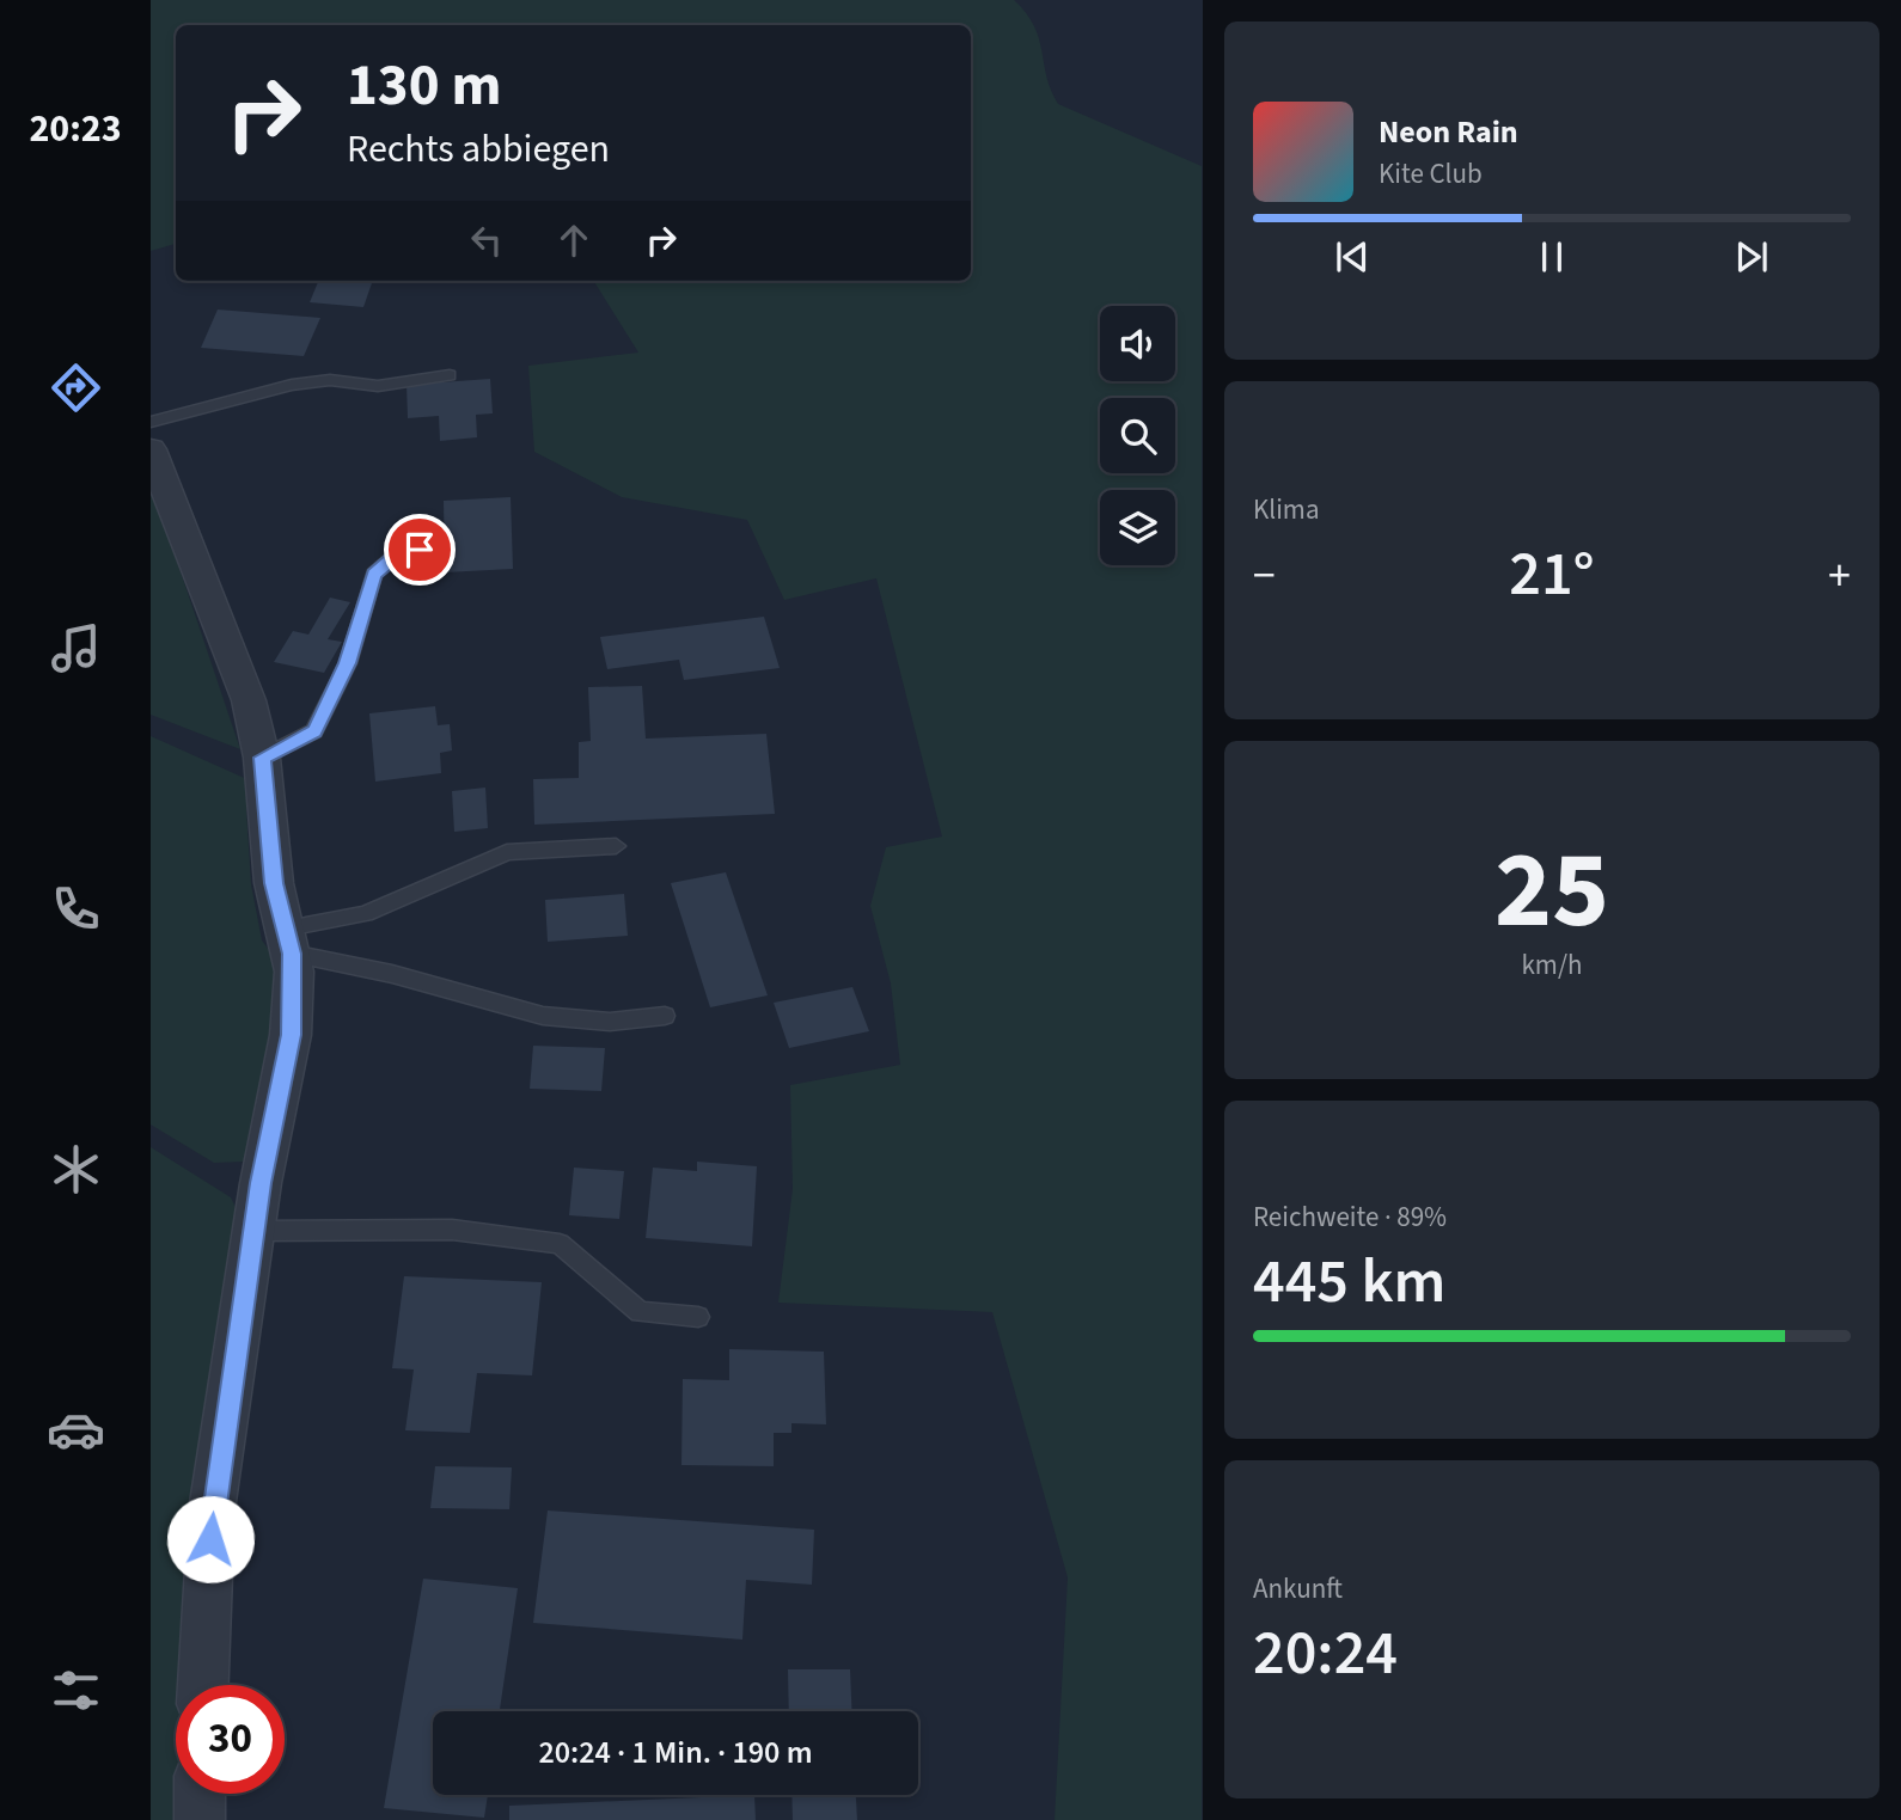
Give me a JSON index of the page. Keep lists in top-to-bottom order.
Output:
{
  "page": {
    "tabs": "20:23",
    "turn": ["130 m", "Rechts abbiegen"],
    "song": ["Neon Rain", "Kite Club"],
    "tile": [
      "Klima",
      ["25", "km/h"],
      ["Reichweite · 89%", "445 km"],
      ["Ankunft", "20:24"]
    ],
    "heat": ["−", "21°", "+"],
    "limit": "30",
    "trip": "20:24 · 1 Min. · 190 m"
  }
}
